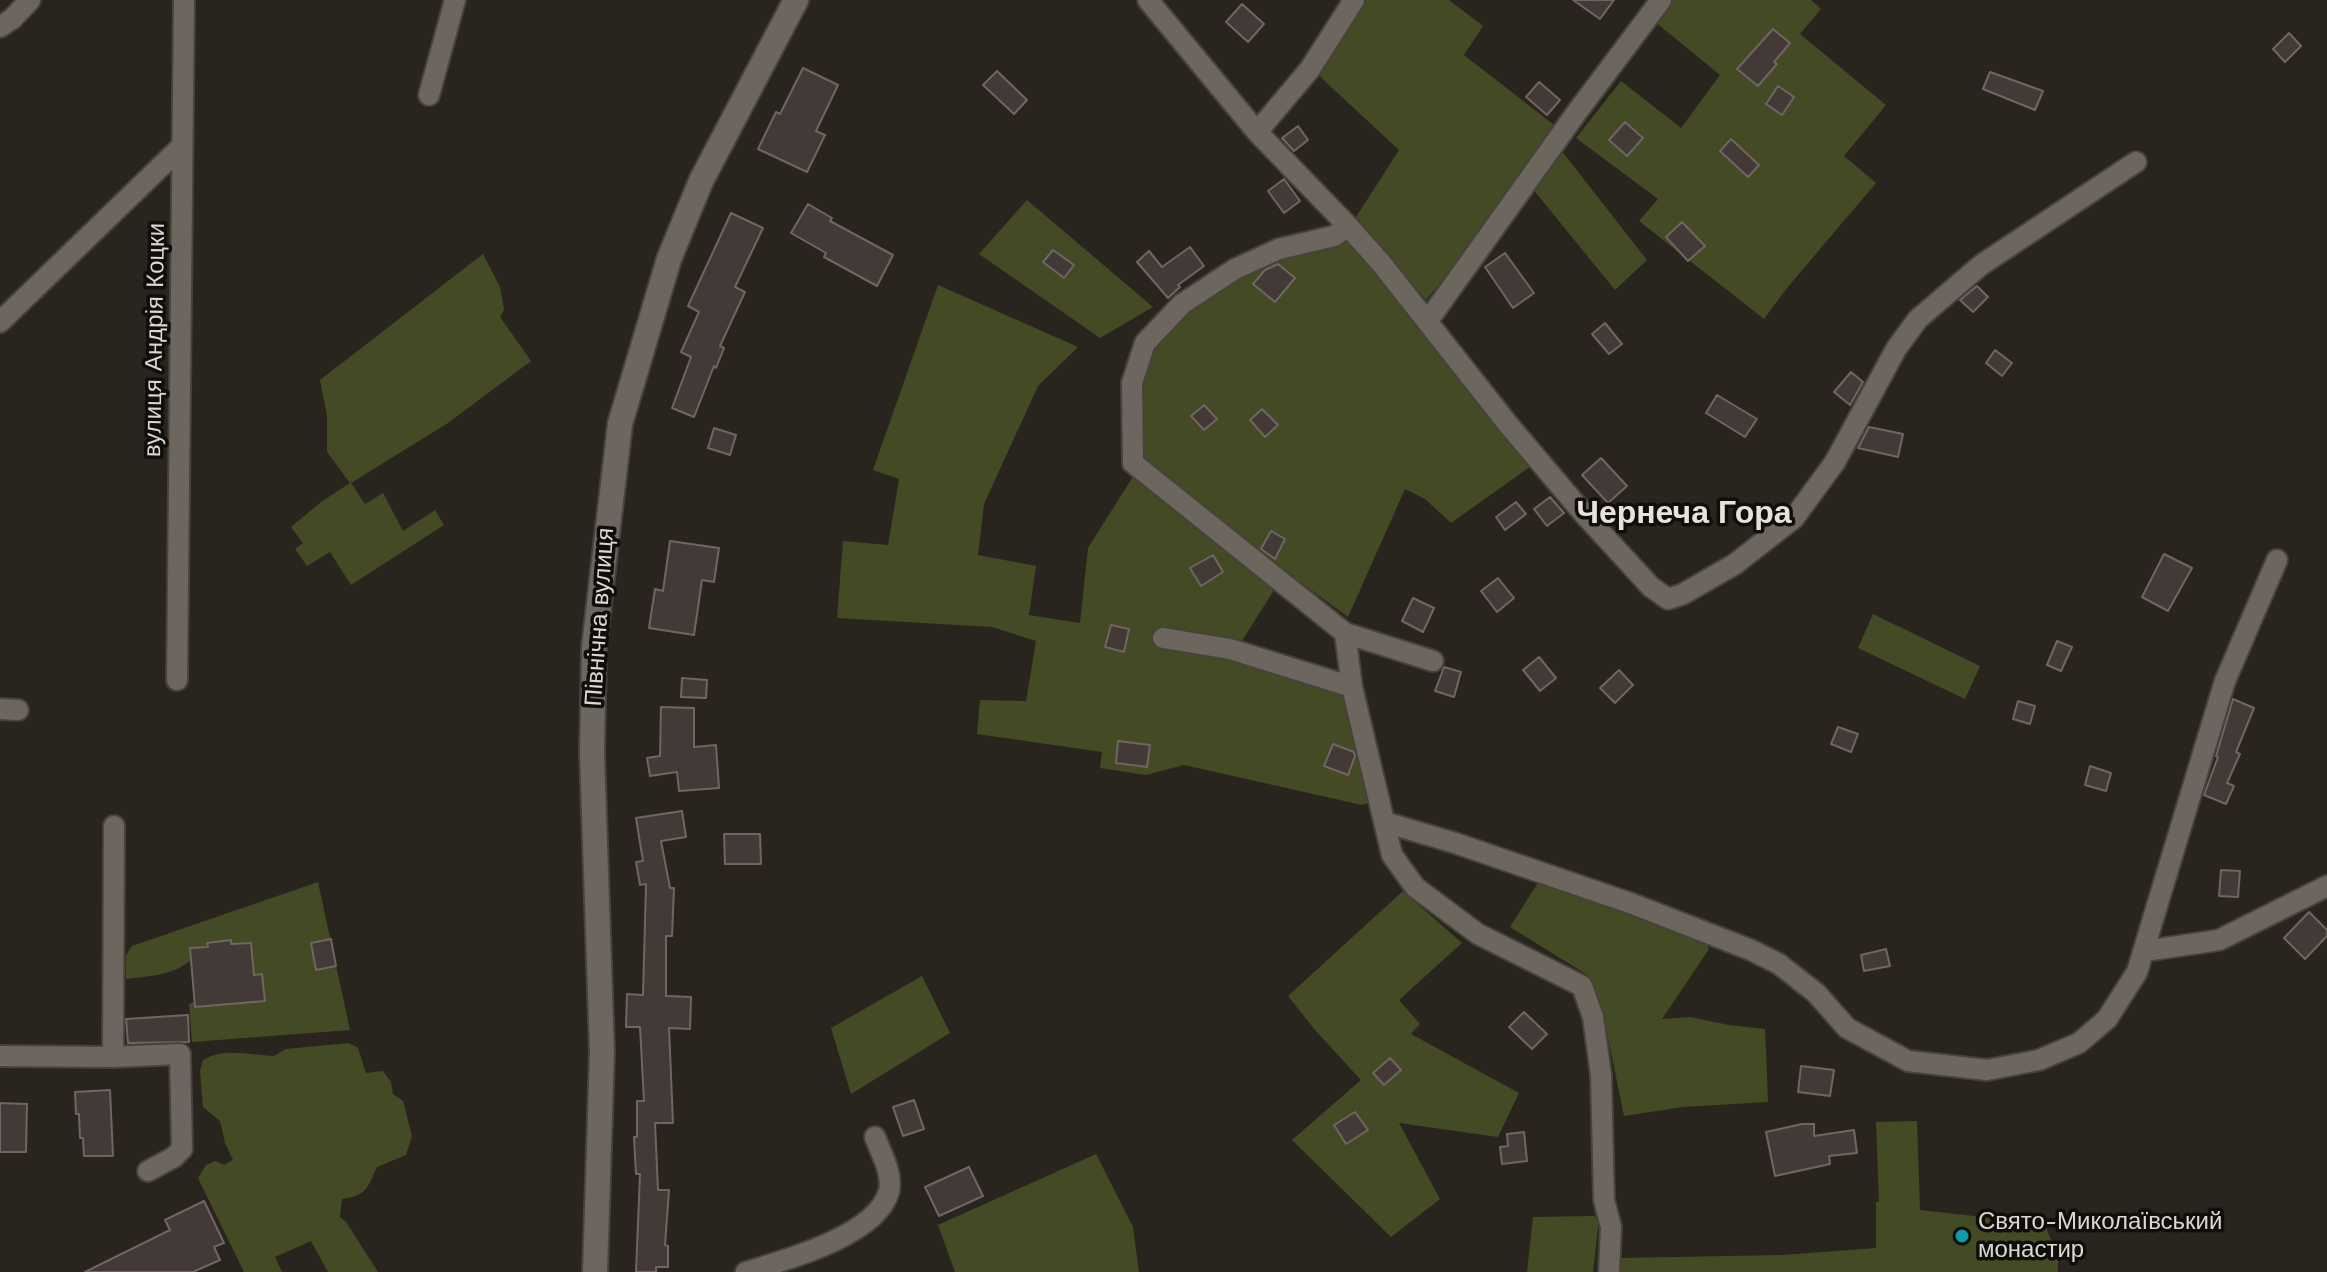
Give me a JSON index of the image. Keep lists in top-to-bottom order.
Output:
{
  "streets": {
    "street": ["вулиця Андрія Коцки", "Північна вулиця"]
  },
  "districts": ["Чернеча Гора"],
  "places": ["Свято-Миколаївський монастир"]
}
